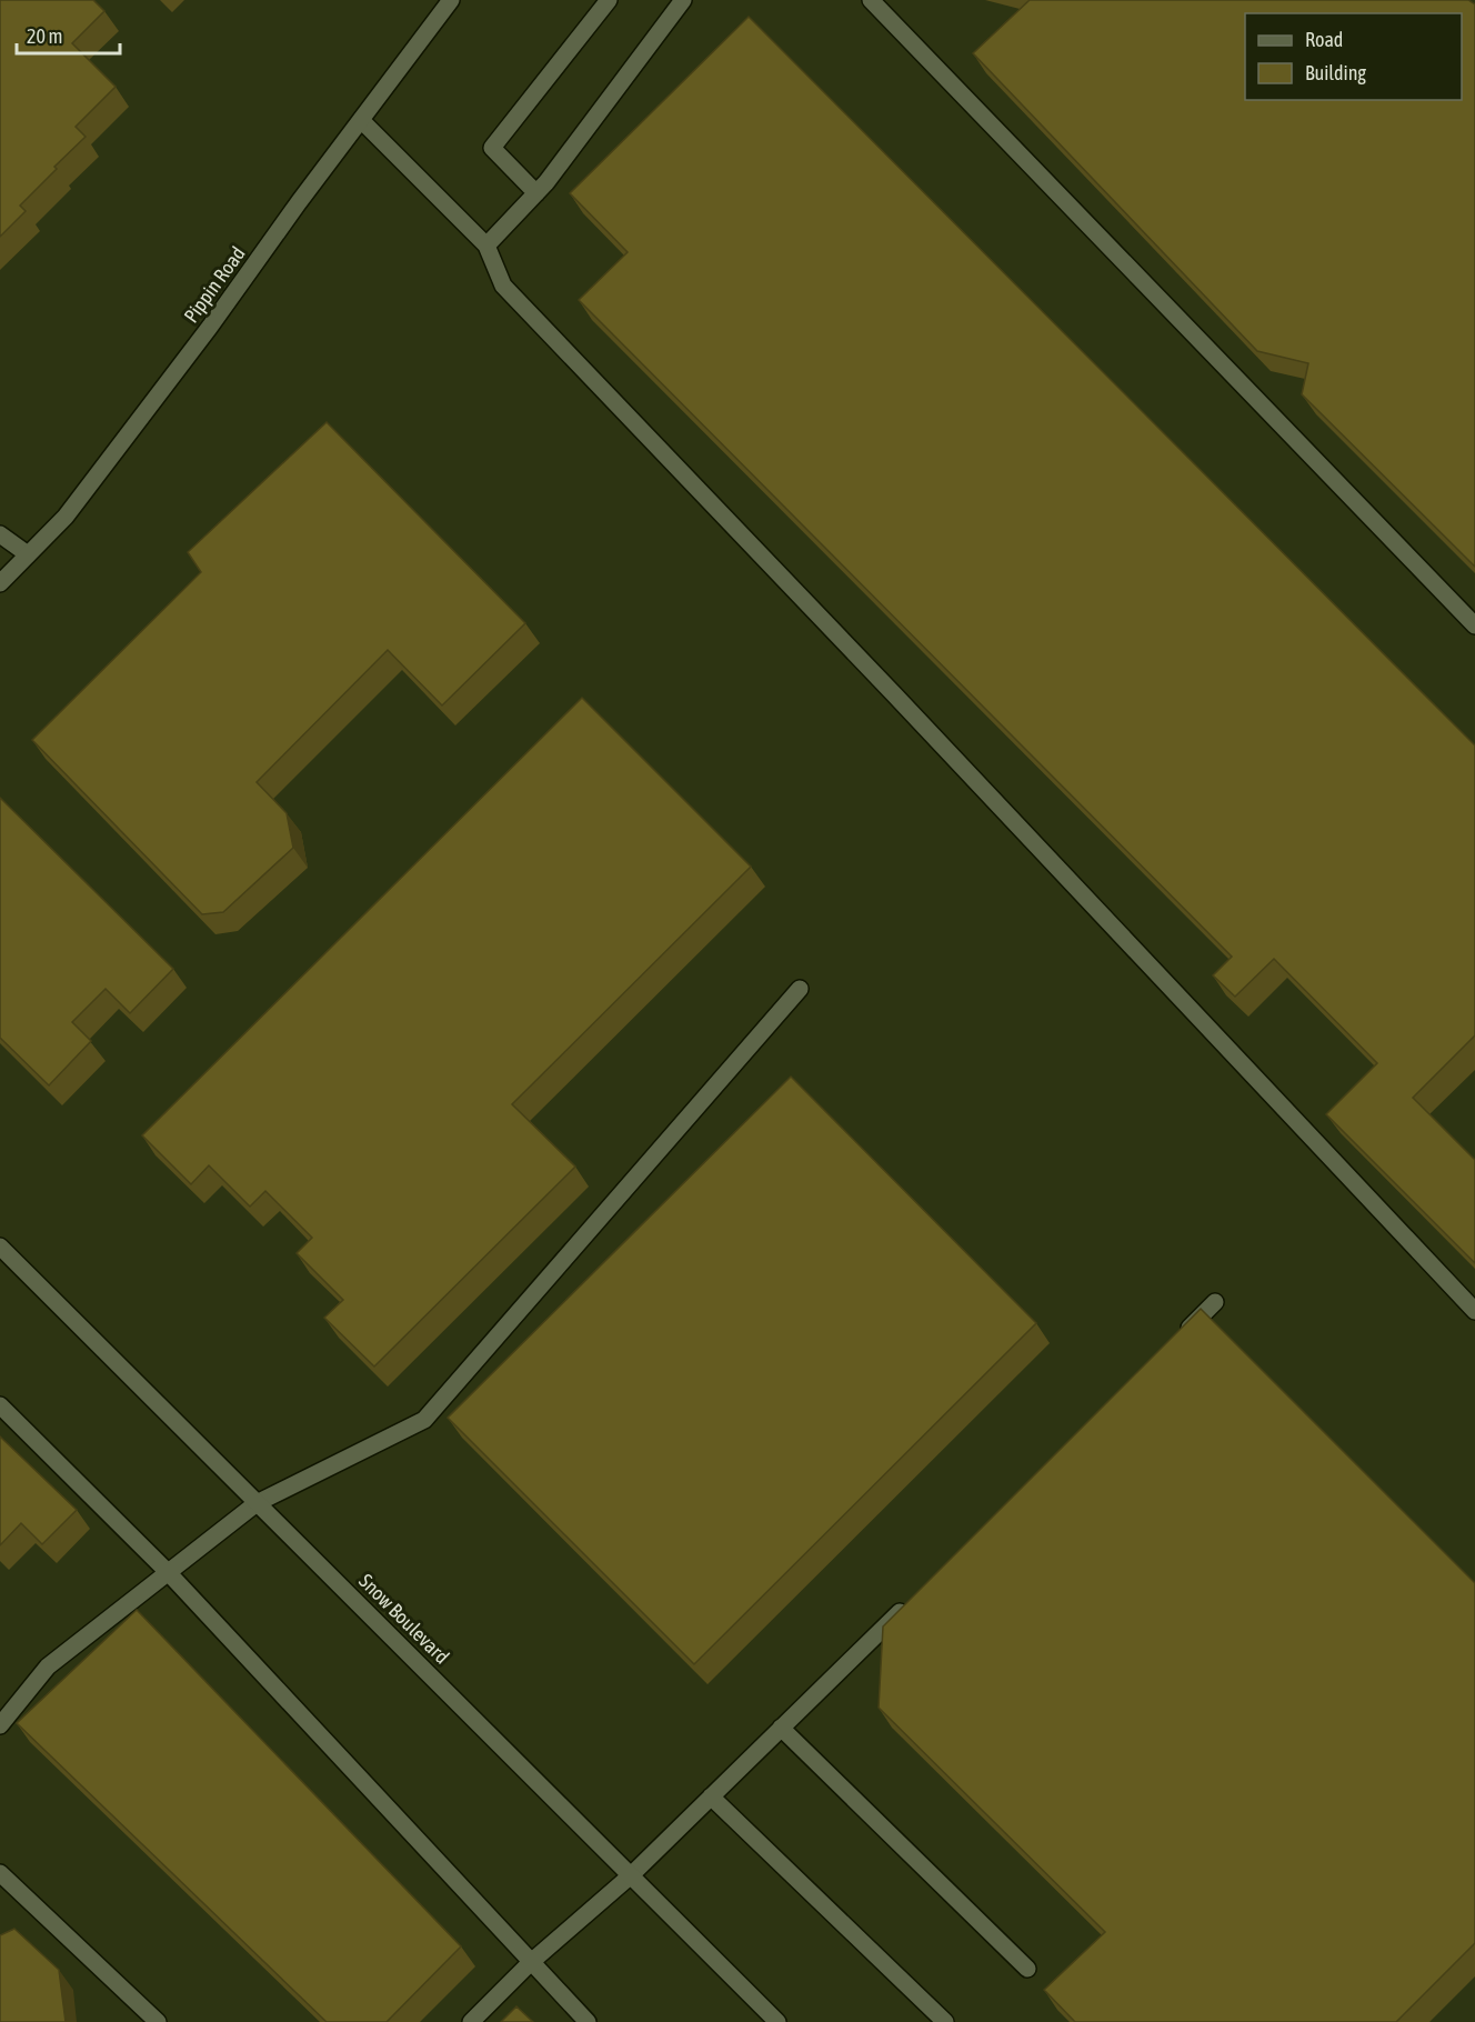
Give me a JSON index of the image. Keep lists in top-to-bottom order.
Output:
{
  "streets": {
    "street": ["Pippin Road", "Snow Boulevard"]
  },
  "legend": ["Road", "Building"],
  "scale_bar": "20 m"
}
